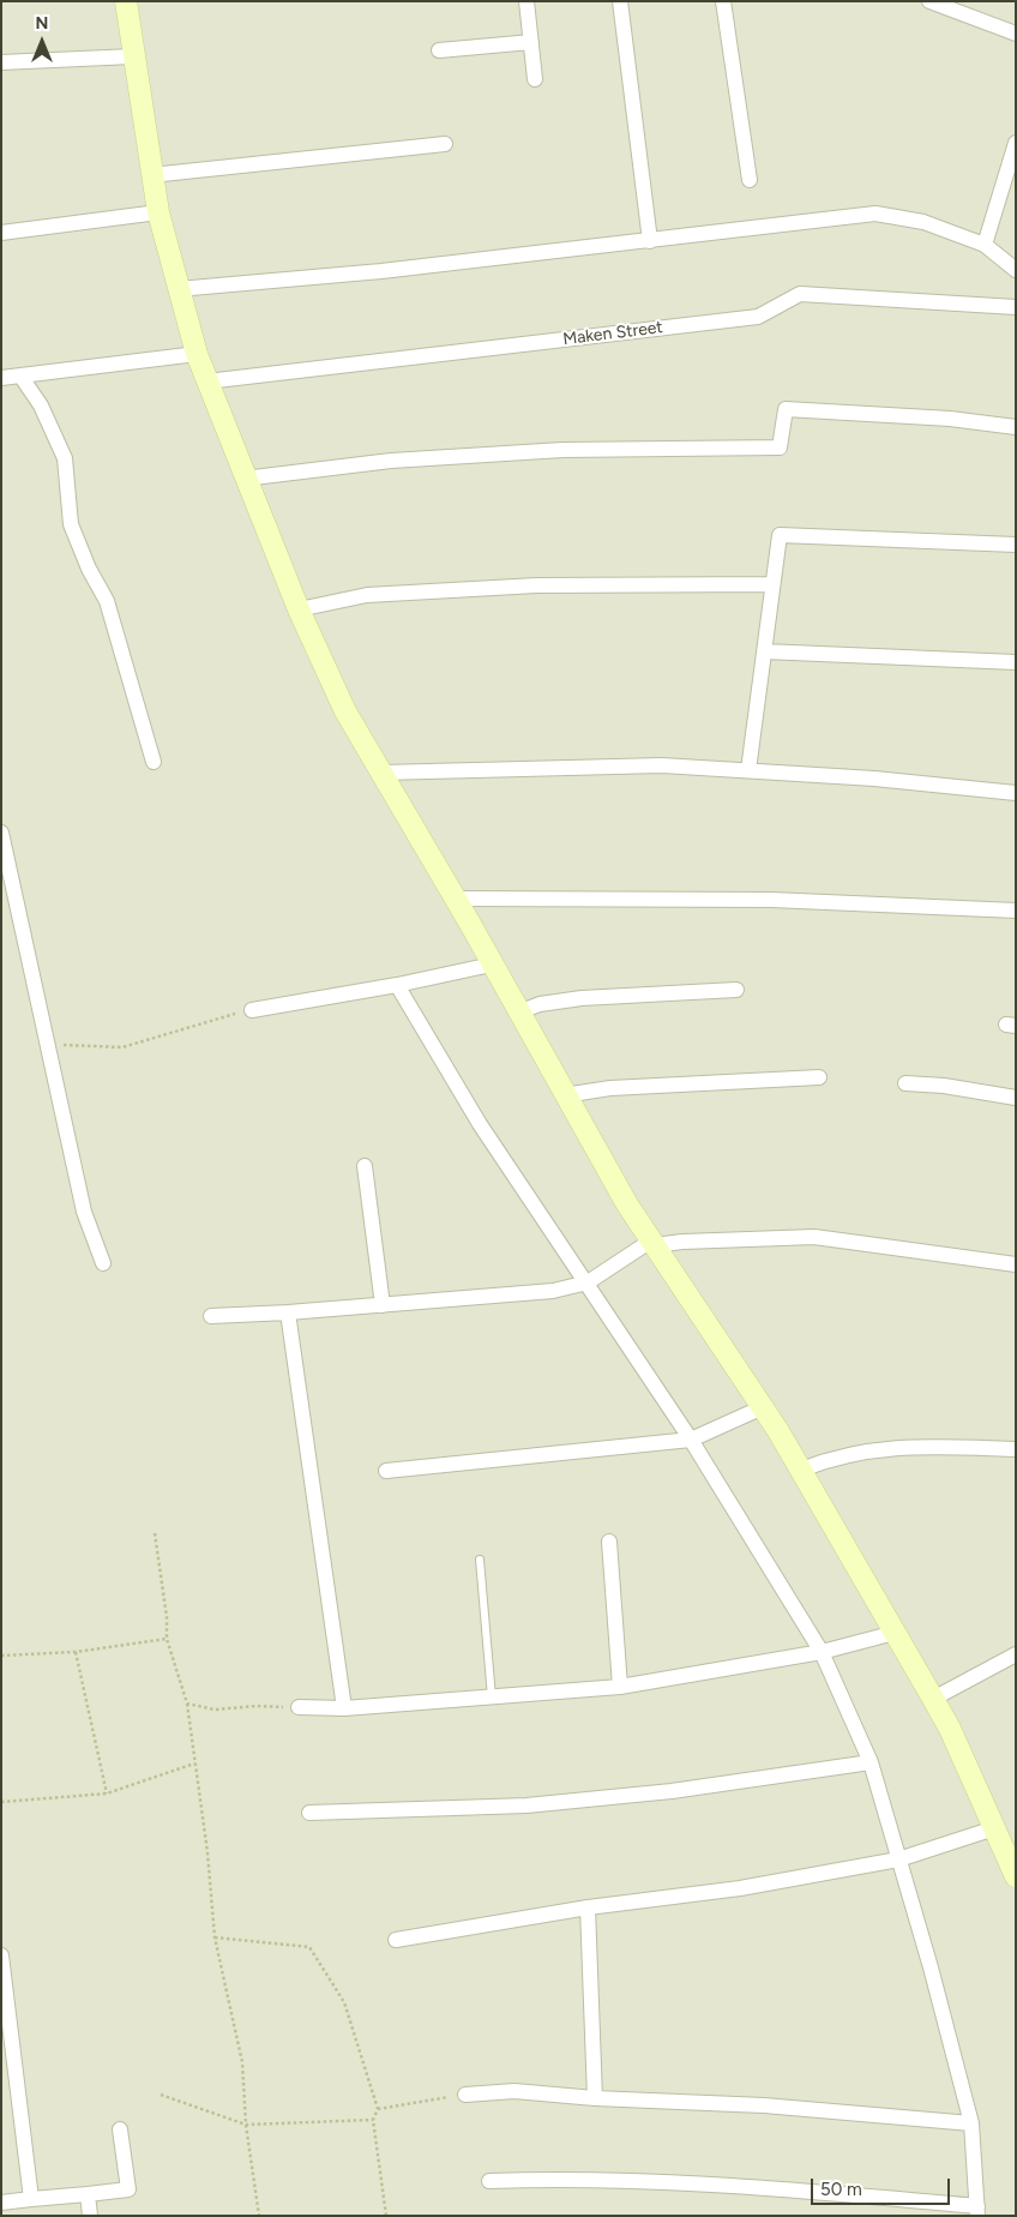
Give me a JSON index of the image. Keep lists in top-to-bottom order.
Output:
{
  "streets": {
    "street": ["Maken Street"]
  },
  "scale_bar": "50 m",
  "north": "top"
}
